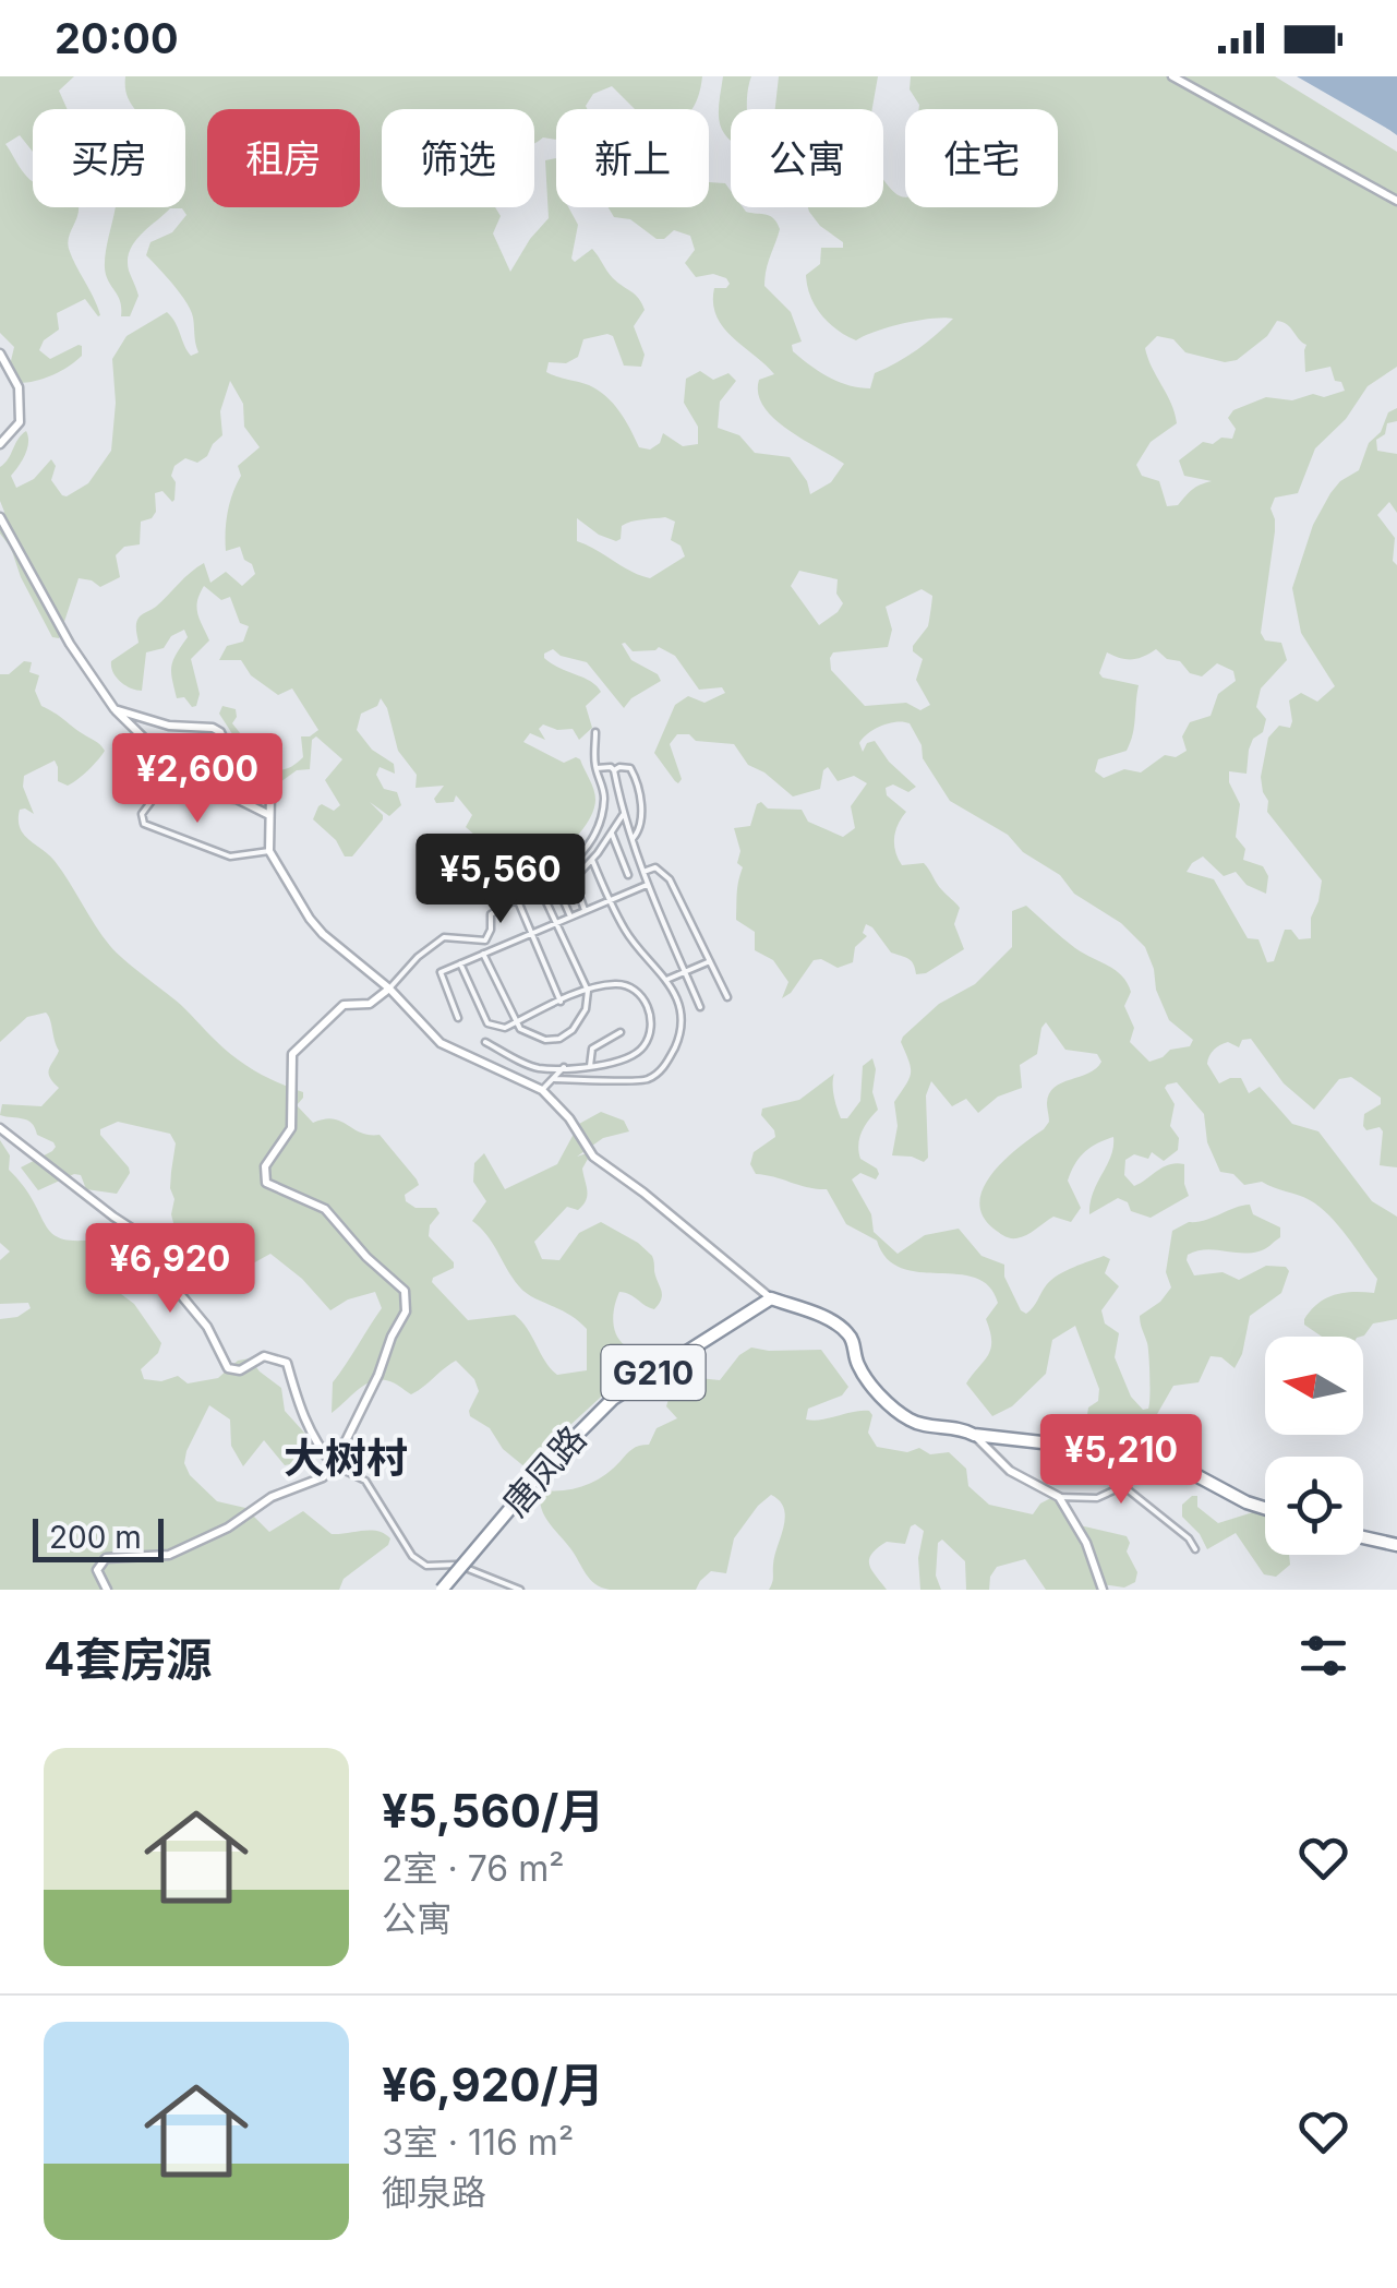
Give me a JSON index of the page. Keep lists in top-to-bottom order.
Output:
{
  "streets": {
    "highway": ["G210", "唐凤路"]
  },
  "districts": ["大树村"],
  "scale_bar": "200 m",
  "north": "left",
  "page": {
    "status": "20:00",
    "chip": [
      "买房",
      "租房",
      "筛选",
      "新上",
      "公寓",
      "住宅"
    ],
    "price": [
      "¥2,600",
      "¥5,560",
      "¥6,920",
      "¥5,210"
    ],
    "scale": "200 m",
    "heading": "4套房源",
    "list": [
      {
        "name": "¥5,560/月",
        "note": "2室 · 76 m² · 公寓"
      },
      {
        "name": "¥6,920/月",
        "note": "3室 · 116 m² · 御泉路"
      }
    ]
  }
}
